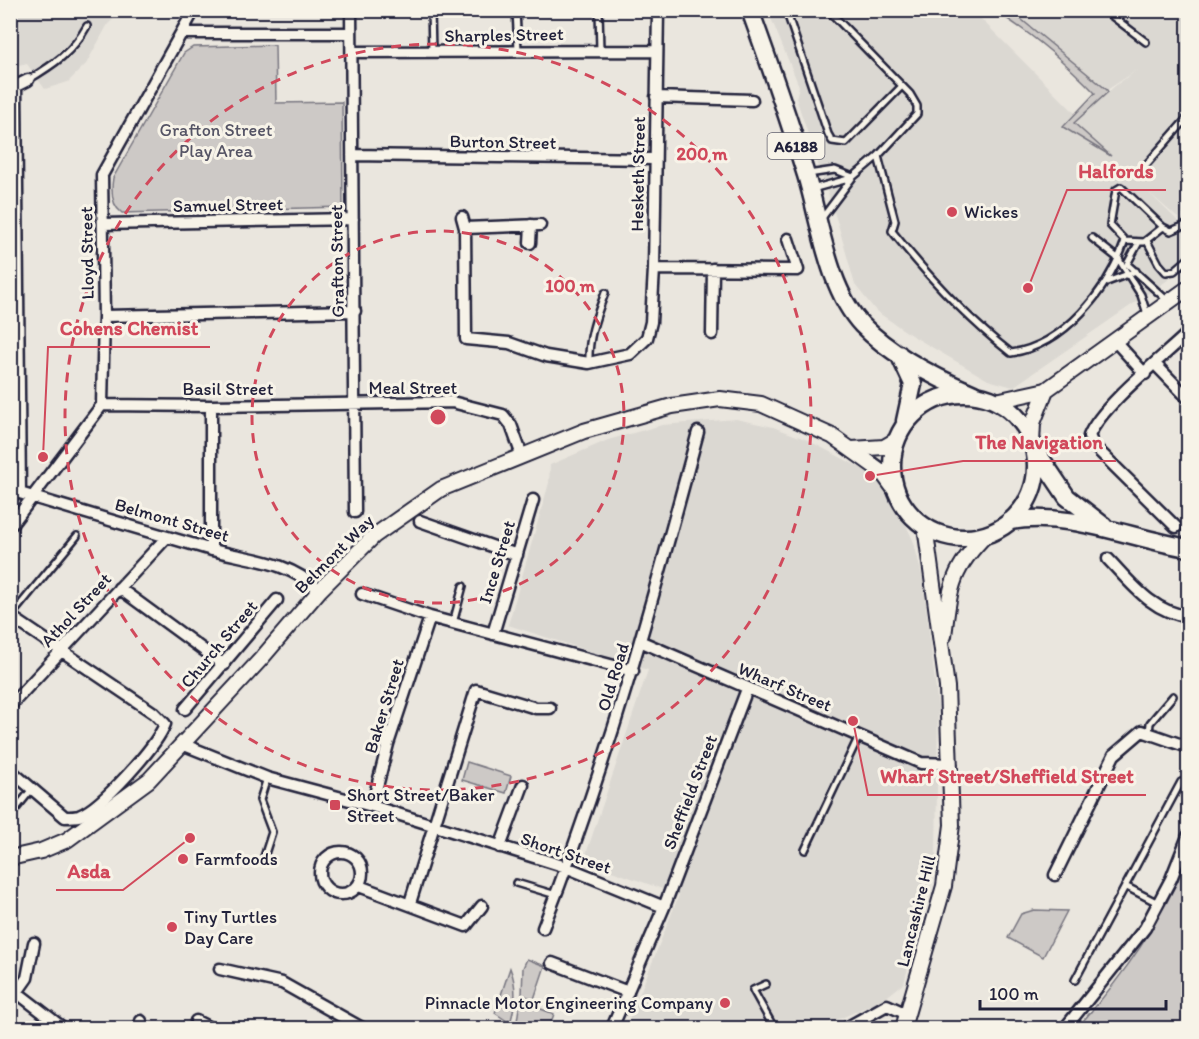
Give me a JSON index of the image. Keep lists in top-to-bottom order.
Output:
{
  "streets": {
    "main road": ["A6188"],
    "street": [
      "Sharples Street",
      "Burton Street",
      "Hesketh Street",
      "Samuel Street",
      "Lloyd Street",
      "Grafton Street",
      "Meal Street",
      "Basil Street",
      "Belmont Street",
      "Belmont Way",
      "Ince Street",
      "Athol Street",
      "Church Street",
      "Old Road",
      "Wharf Street",
      "Baker Street",
      "Sheffield Street",
      "Short Street",
      "Lancashire Hill"
    ]
  },
  "crossings": [
    ["Sharples Street", "Hesketh Street"],
    ["Sharples Street", "Grafton Street"],
    ["Burton Street", "Hesketh Street"],
    ["Burton Street", "Grafton Street"],
    ["A6188", "Belmont Way"],
    ["A6188", "Lancashire Hill"],
    ["Samuel Street", "Lloyd Street"],
    ["Samuel Street", "Grafton Street"],
    ["Lloyd Street", "Basil Street"],
    ["Grafton Street", "Meal Street"],
    ["Grafton Street", "Basil Street"],
    ["Meal Street", "Basil Street"],
    ["Belmont Street", "Belmont Way"],
    ["Belmont Street", "Athol Street"],
    ["Belmont Way", "Short Street"],
    ["Belmont Way", "Lancashire Hill"],
    ["Old Road", "Wharf Street"],
    ["Old Road", "Short Street"],
    ["Wharf Street", "Sheffield Street"],
    ["Wharf Street", "Lancashire Hill"],
    ["Baker Street", "Short Street"],
    ["Sheffield Street", "Short Street"]
  ],
  "parks": ["Grafton Street Play Area"],
  "places": {
    "other": [
      "Wickes",
      "Halfords",
      "Cohens Chemist",
      "The Navigation",
      "Wharf Street/Sheffield Street",
      "Asda",
      "Farmfoods",
      "Tiny Turtles Day Care",
      "Pinnacle Motor Engineering Company"
    ],
    "transit": ["Short Street/Baker Street"]
  },
  "scale_bar": "100 m",
  "rings": ["200 m", "100 m"]
}
